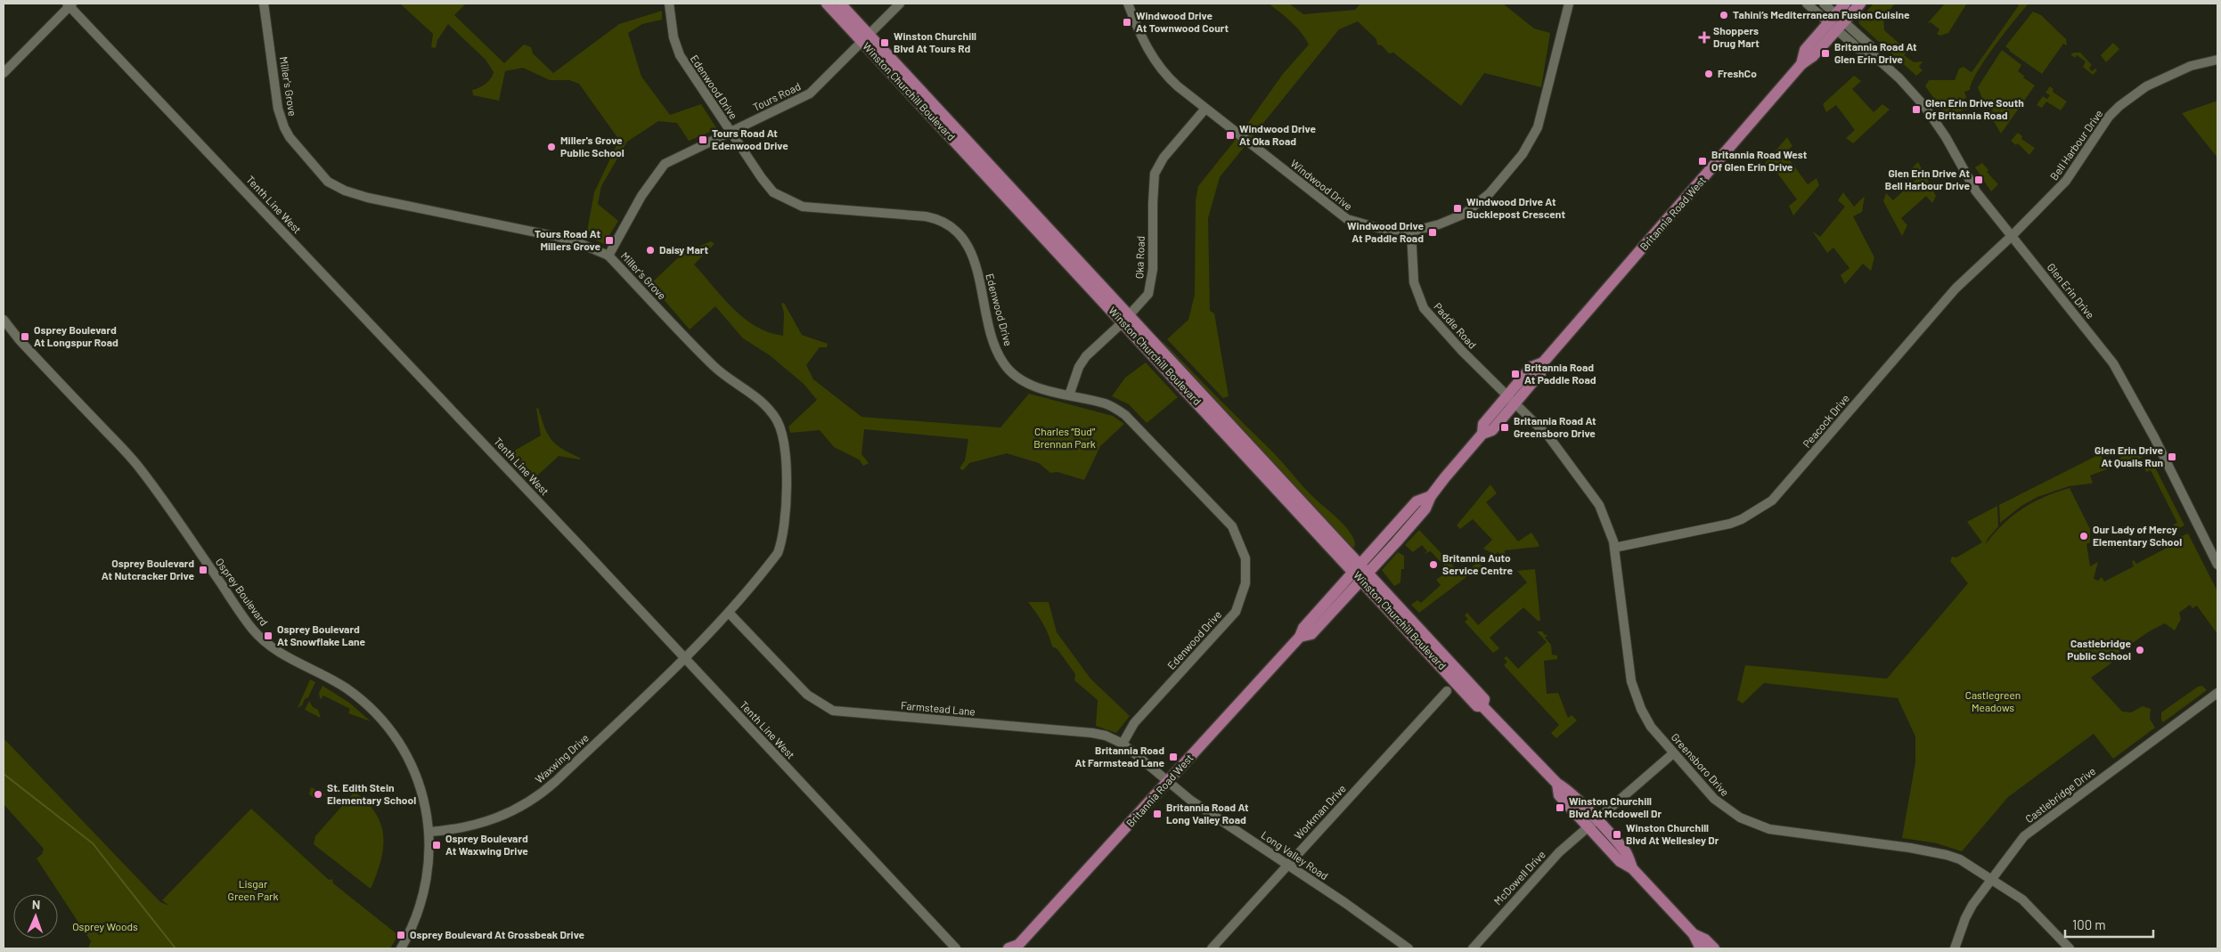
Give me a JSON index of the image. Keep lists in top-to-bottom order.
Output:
{
  "streets": {
    "main road": ["Winston Churchill Boulevard", "Britannia Road West"],
    "street": [
      "Miller's Grove",
      "Edenwood Drive",
      "Tours Road",
      "Bell Harbour Drive",
      "Windwood Drive",
      "Tenth Line West",
      "Oka Road",
      "Glen Erin Drive",
      "Paddle Road",
      "Peacock Drive",
      "Osprey Boulevard",
      "Farmstead Lane",
      "Waxwing Drive",
      "Greensboro Drive",
      "Castlebridge Drive",
      "Workman Drive",
      "Long Valley Road",
      "McDowell Drive"
    ]
  },
  "crossings": [
    ["Miller's Grove", "Tours Road"],
    ["Miller's Grove", "Tenth Line West"],
    ["Miller's Grove", "Farmstead Lane"],
    ["Miller's Grove", "Waxwing Drive"],
    ["Edenwood Drive", "Tours Road"],
    ["Edenwood Drive", "Oka Road"],
    ["Edenwood Drive", "Farmstead Lane"],
    ["Winston Churchill Boulevard", "Tours Road"],
    ["Winston Churchill Boulevard", "Britannia Road West"],
    ["Winston Churchill Boulevard", "Oka Road"],
    ["Winston Churchill Boulevard", "McDowell Drive"],
    ["Bell Harbour Drive", "Glen Erin Drive"],
    ["Bell Harbour Drive", "Peacock Drive"],
    ["Windwood Drive", "Oka Road"],
    ["Windwood Drive", "Paddle Road"],
    ["Tenth Line West", "Waxwing Drive"],
    ["Britannia Road West", "Glen Erin Drive"],
    ["Britannia Road West", "Paddle Road"],
    ["Britannia Road West", "Farmstead Lane"],
    ["Britannia Road West", "Greensboro Drive"],
    ["Britannia Road West", "Long Valley Road"],
    ["Glen Erin Drive", "Peacock Drive"],
    ["Paddle Road", "Greensboro Drive"],
    ["Peacock Drive", "Greensboro Drive"],
    ["Osprey Boulevard", "Waxwing Drive"],
    ["Farmstead Lane", "Long Valley Road"],
    ["Greensboro Drive", "Castlebridge Drive"],
    ["Greensboro Drive", "McDowell Drive"],
    ["Workman Drive", "Long Valley Road"]
  ],
  "parks": [
    "Charles “Bud” Brennan Park",
    "Castlegreen Meadows",
    "Lisgar Green Park",
    "Osprey Woods"
  ],
  "places": {
    "other": [
      "Tahini’s Mediterranean Fusion Cuisine",
      "FreshCo",
      "Miller's Grove Public School",
      "Daisy Mart",
      "Our Lady of Mercy Elementary School",
      "Britannia Auto Service Centre",
      "Castlebridge Public School",
      "St. Edith Stein Elementary School"
    ],
    "transit": [
      "Windwood Drive At Townwood Court",
      "Winston Churchill Blvd At Tours Rd",
      "Britannia Road At Glen Erin Drive",
      "Glen Erin Drive South Of Britannia Road",
      "Windwood Drive At Oka Road",
      "Tours Road At Edenwood Drive",
      "Britannia Road West Of Glen Erin Drive",
      "Glen Erin Drive At Bell Harbour Drive",
      "Windwood Drive At Bucklepost Crescent",
      "Windwood Drive At Paddle Road",
      "Tours Road At Millers Grove",
      "Osprey Boulevard At Longspur Road",
      "Britannia Road At Paddle Road",
      "Britannia Road At Greensboro Drive",
      "Glen Erin Drive At Quails Run",
      "Osprey Boulevard At Nutcracker Drive",
      "Osprey Boulevard At Snowflake Lane",
      "Britannia Road At Farmstead Lane",
      "Winston Churchill Blvd At Mcdowell Dr",
      "Britannia Road At Long Valley Road",
      "Winston Churchill Blvd At Wellesley Dr",
      "Osprey Boulevard At Waxwing Drive",
      "Osprey Boulevard At Grossbeak Drive"
    ],
    "health": ["Shoppers Drug Mart"]
  },
  "scale_bar": "100 m",
  "north": "top"
}
